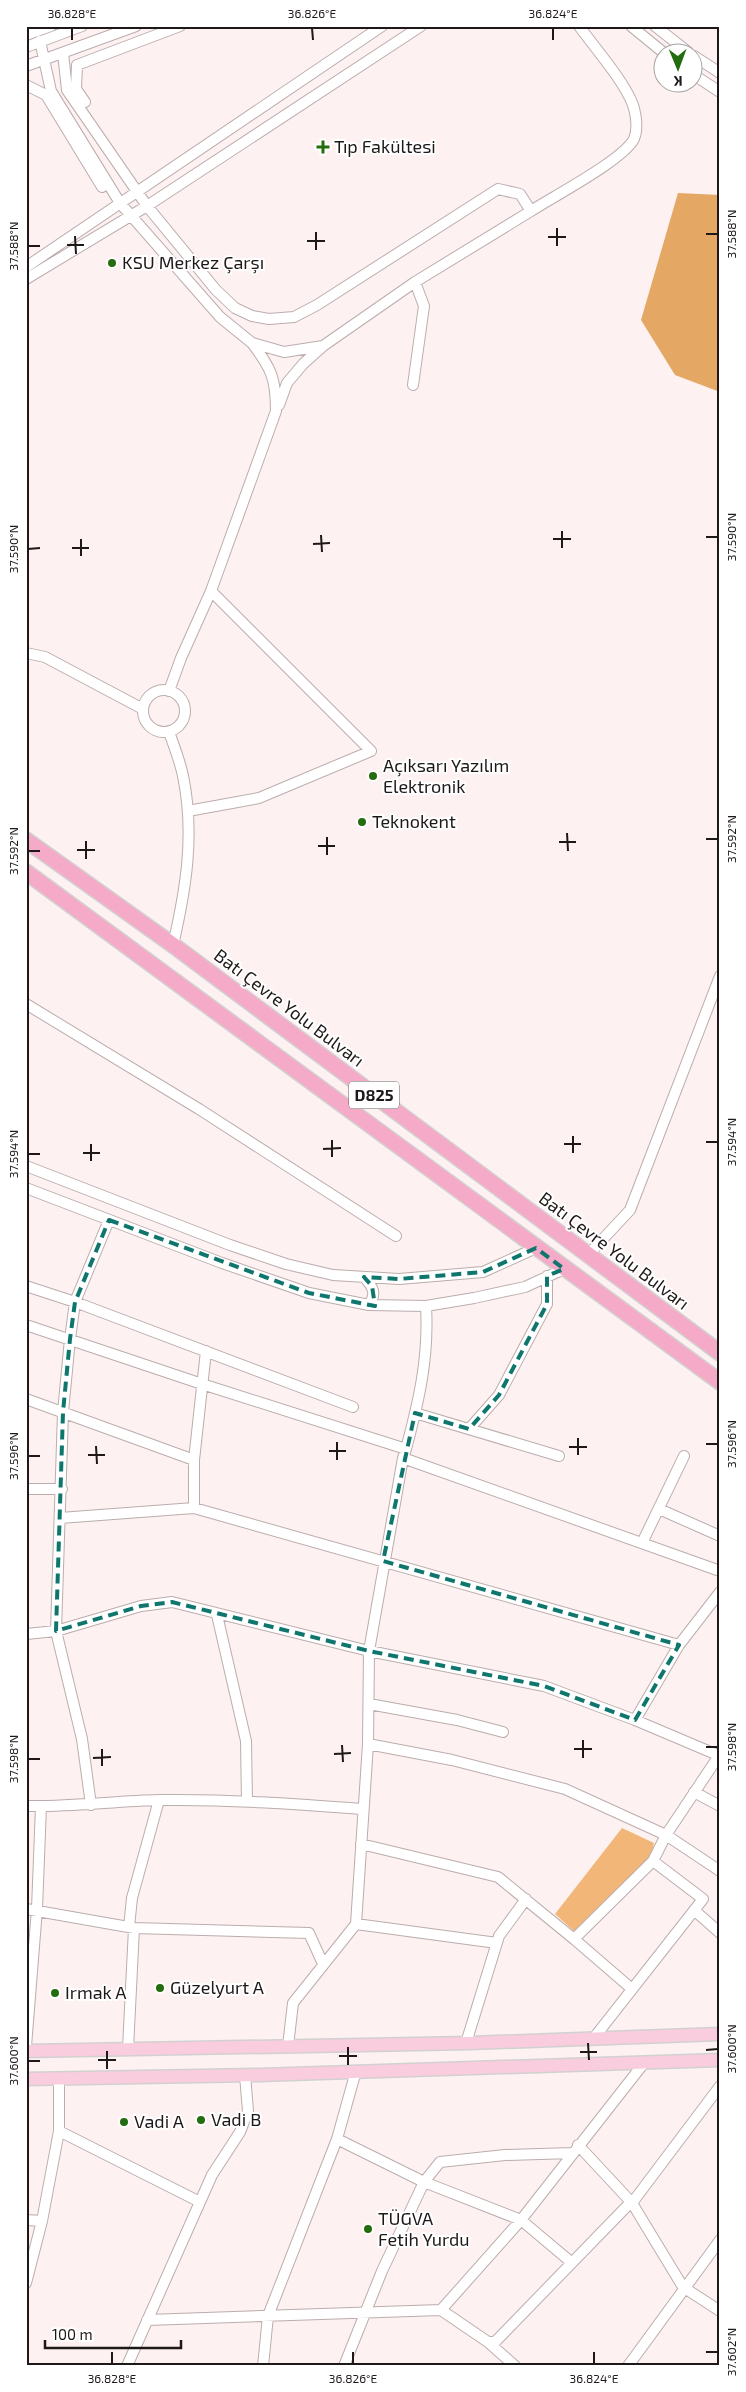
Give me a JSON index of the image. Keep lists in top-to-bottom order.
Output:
{
  "streets": {
    "highway": ["Batı Çevre Yolu Bulvarı", "D825"]
  },
  "places": {
    "health": ["Tıp Fakültesi"],
    "other": [
      "KSU Merkez Çarşı",
      "Açıksarı Yazılım Elektronik",
      "Teknokent",
      "Güzelyurt A",
      "Irmak A",
      "Vadi B",
      "Vadi A",
      "TÜGVA Fetih Yurdu"
    ]
  },
  "scale_bar": "100 m",
  "north": "bottom",
  "coordinates": [
    "36.828°E",
    "36.826°E",
    "36.824°E",
    "37.588°N",
    "37.590°N",
    "37.592°N",
    "37.594°N",
    "37.596°N",
    "37.598°N",
    "37.600°N",
    "37.602°N"
  ]
}
